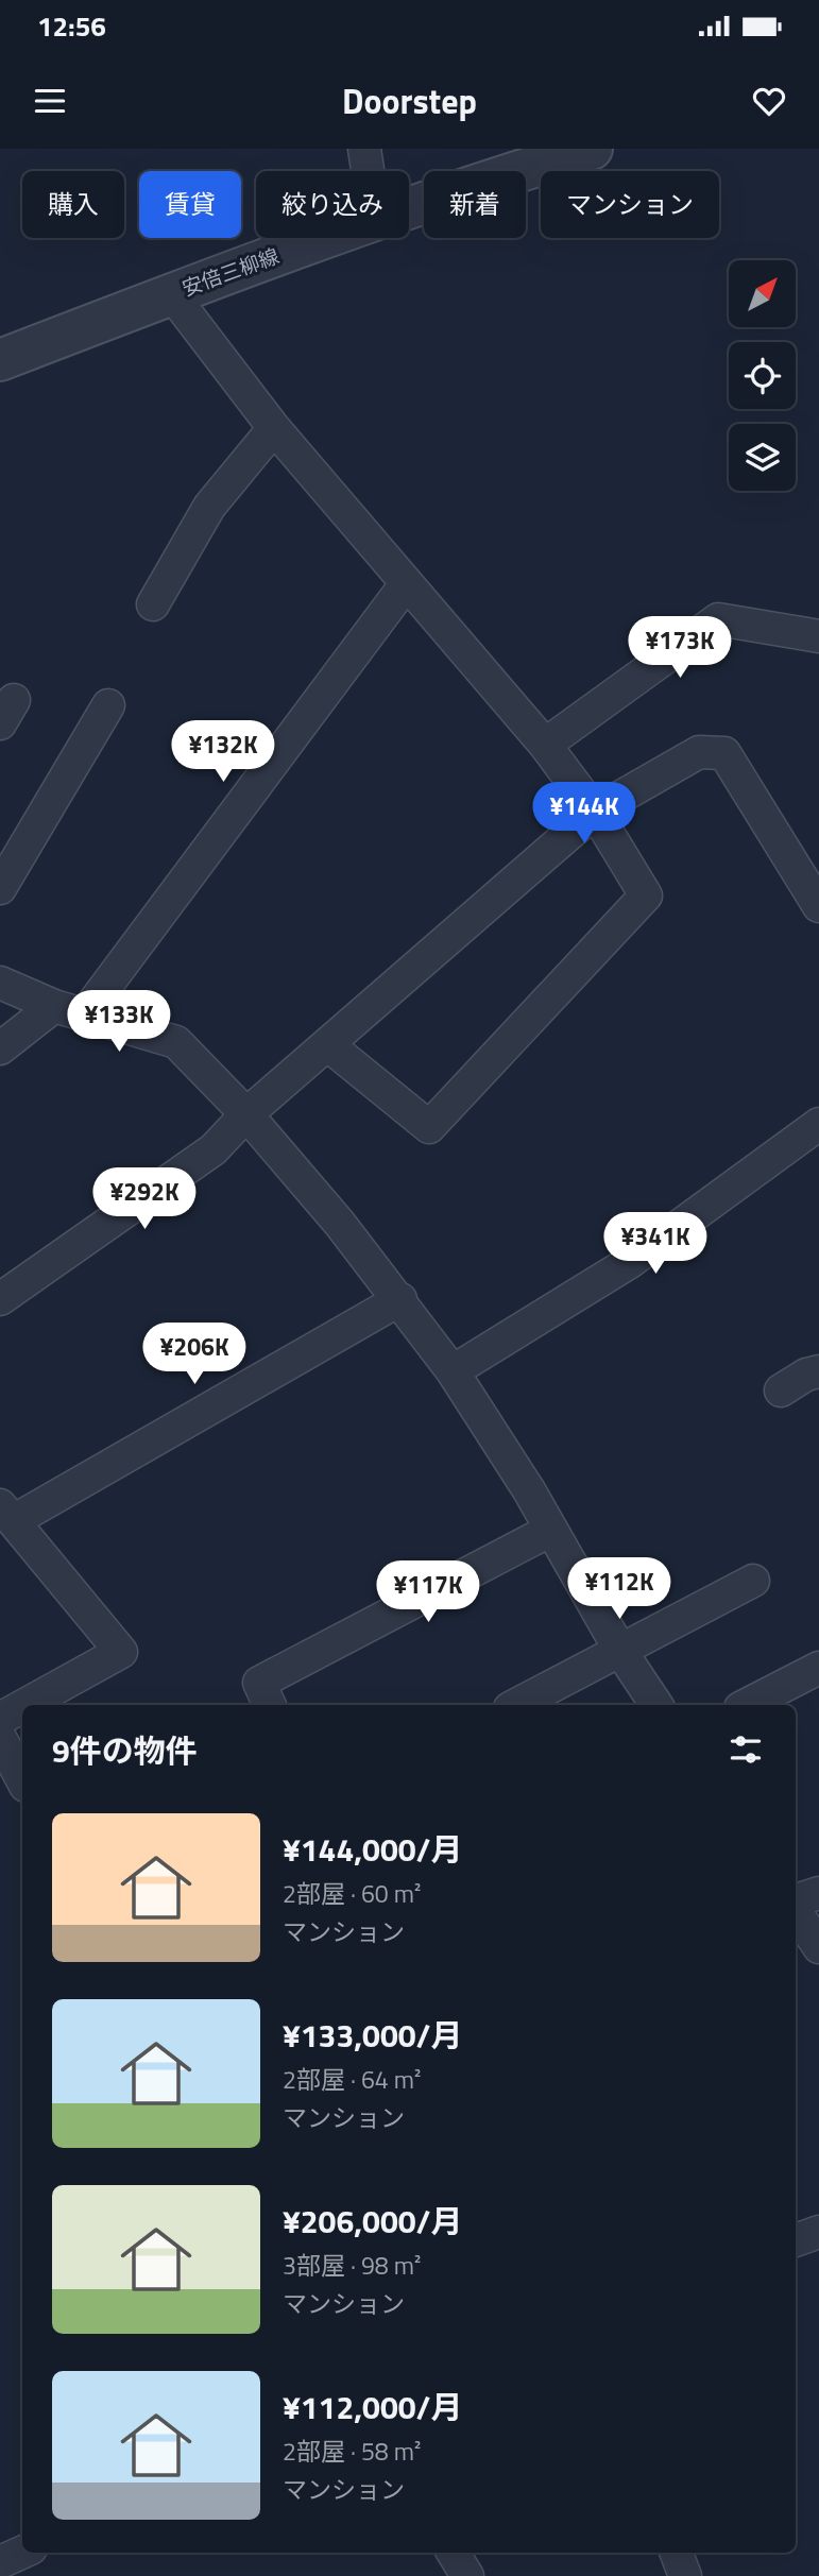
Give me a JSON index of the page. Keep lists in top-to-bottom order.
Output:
{
  "streets": {
    "street": ["安倍三柳線"]
  },
  "north": "top right",
  "page": {
    "status": "12:56",
    "header": "Doorstep",
    "chip": [
      "購入",
      "賃貸",
      "絞り込み",
      "新着",
      "マンション"
    ],
    "price": [
      "¥173K",
      "¥132K",
      "¥144K",
      "¥133K",
      "¥292K",
      "¥341K",
      "¥206K",
      "¥112K",
      "¥117K"
    ],
    "heading": "9件の物件",
    "list": [
      {
        "name": "¥144,000/月",
        "note": "2部屋 · 60 m² · マンション"
      },
      {
        "name": "¥133,000/月",
        "note": "2部屋 · 64 m² · マンション"
      },
      {
        "name": "¥206,000/月",
        "note": "3部屋 · 98 m² · マンション"
      },
      {
        "name": "¥112,000/月",
        "note": "2部屋 · 58 m² · マンション"
      }
    ]
  }
}
